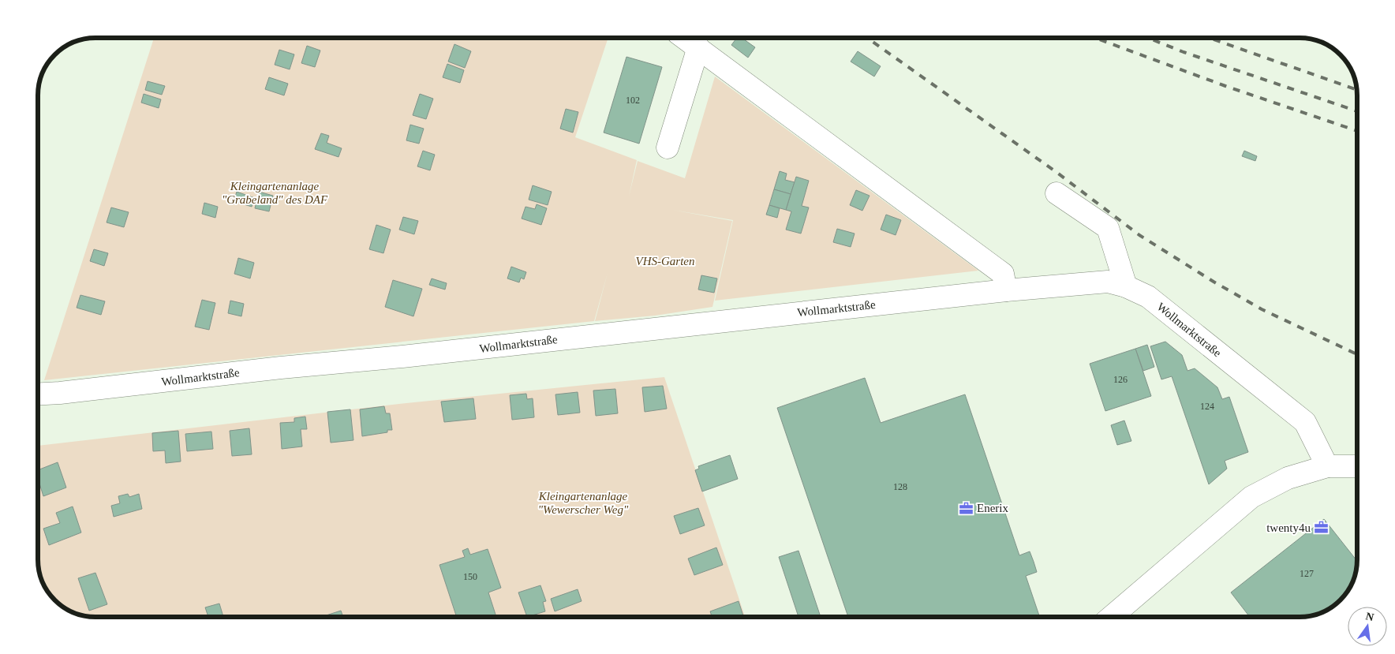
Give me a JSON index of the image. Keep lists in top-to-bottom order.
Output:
{
  "streets": {
    "street": ["Wollmarktstraße"]
  },
  "parks": ["Kleingartenanlage \"Grabeland\" des DAF", "VHS-Garten", "Kleingartenanlage \"Wewerscher Weg\""],
  "places": {
    "office": ["Enerix", "twenty4u"]
  },
  "house_numbers": [
    "102",
    "126",
    "124",
    "128",
    "127",
    "150"
  ],
  "north": "top"
}
